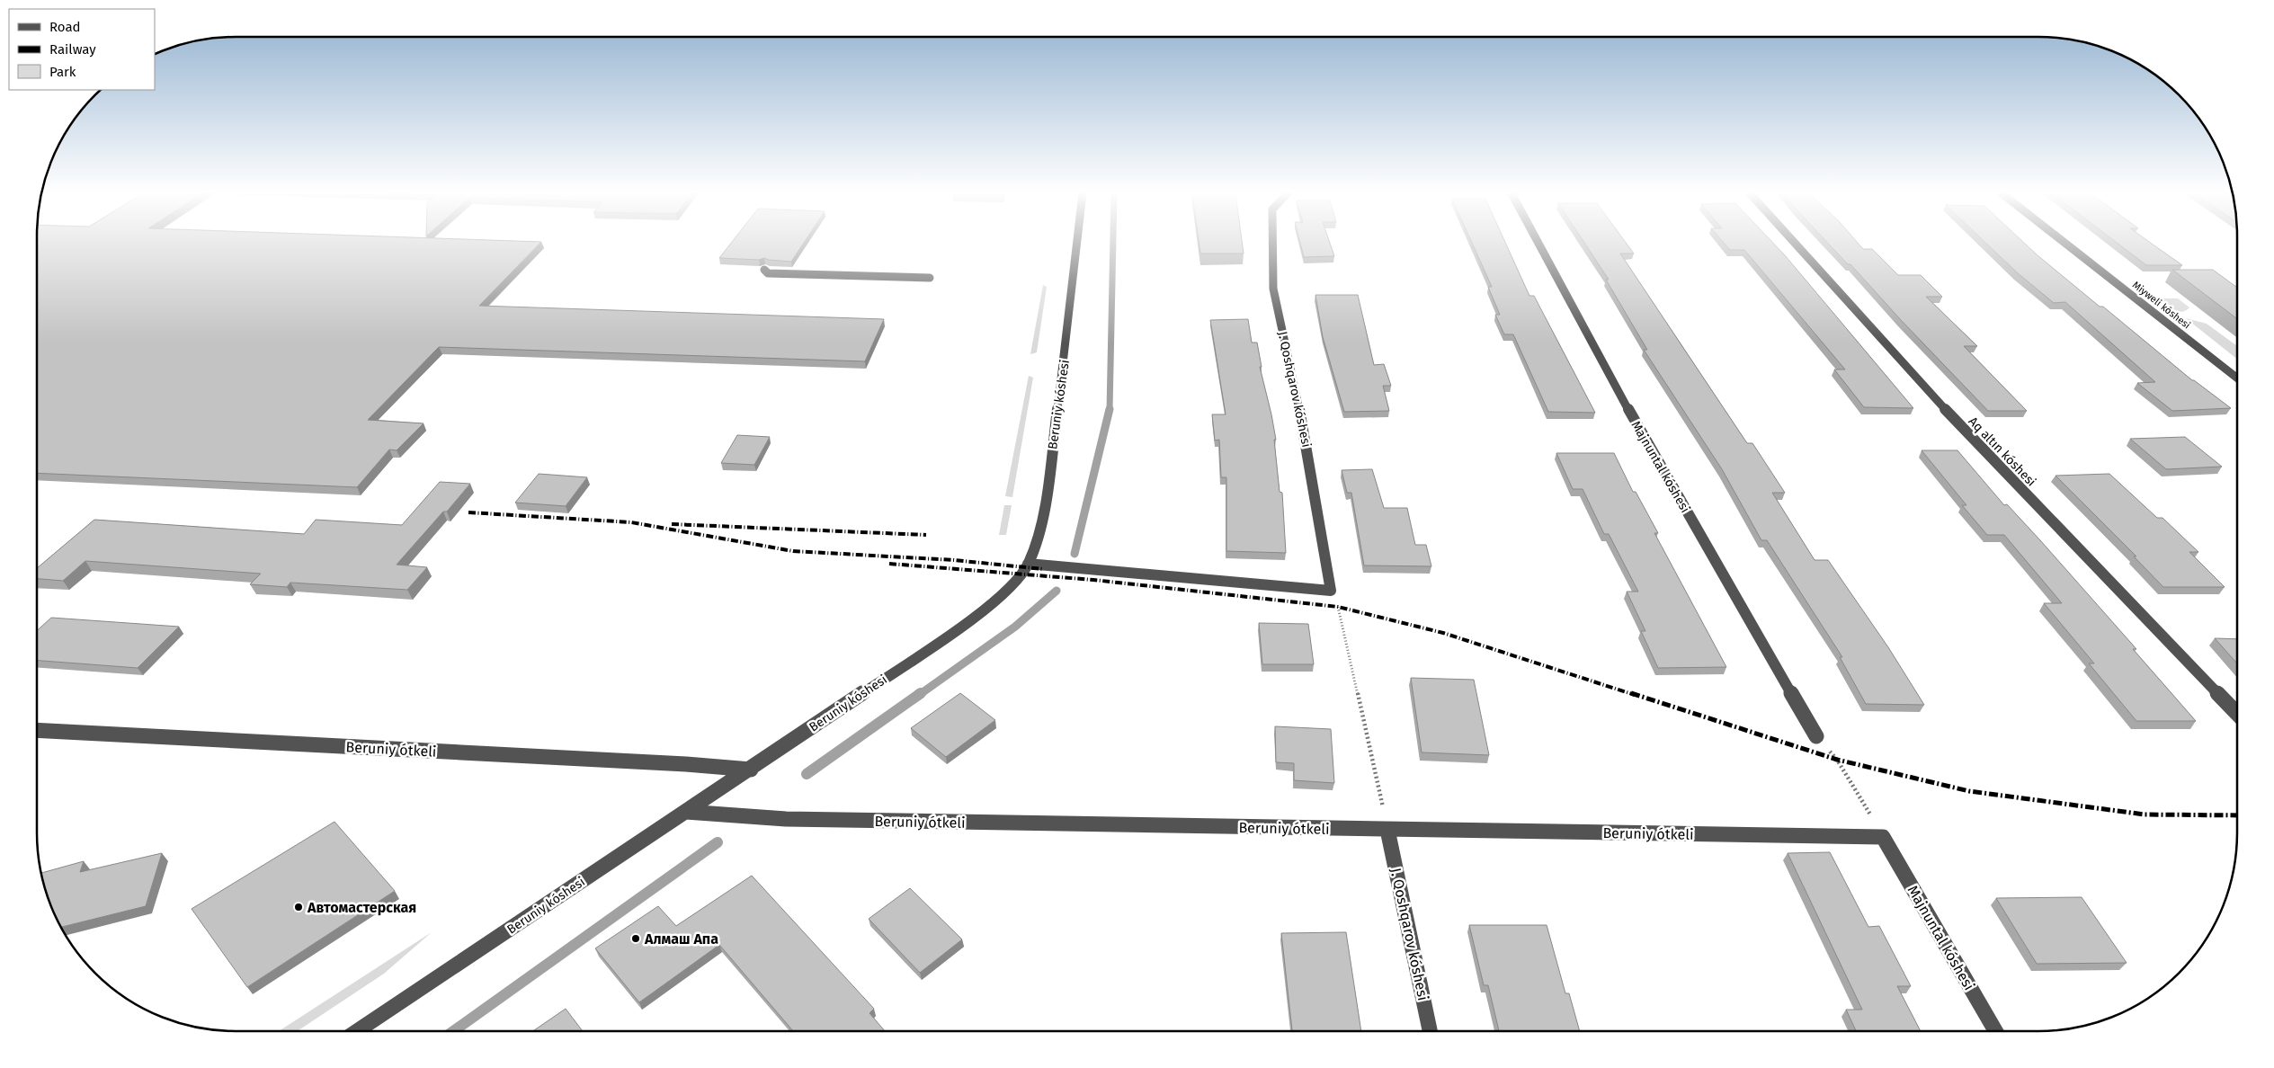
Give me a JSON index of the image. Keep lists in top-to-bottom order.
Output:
{
  "streets": {
    "street": [
      "Miyweli kóshesi",
      "J. Qoshqarov kóshesi",
      "Beruniy kóshesi",
      "Aq altın kóshesi",
      "Majnuntal kóshesi",
      "Beruniy ótkeli"
    ]
  },
  "crossings": [
    ["J. Qoshqarov kóshesi", "Beruniy ótkeli"],
    ["Beruniy kóshesi", "Beruniy ótkeli"],
    ["Majnuntal kóshesi", "Beruniy ótkeli"]
  ],
  "places": ["Автомастерская", "Алмаш Апа"],
  "legend": ["Road", "Railway", "Park"]
}
